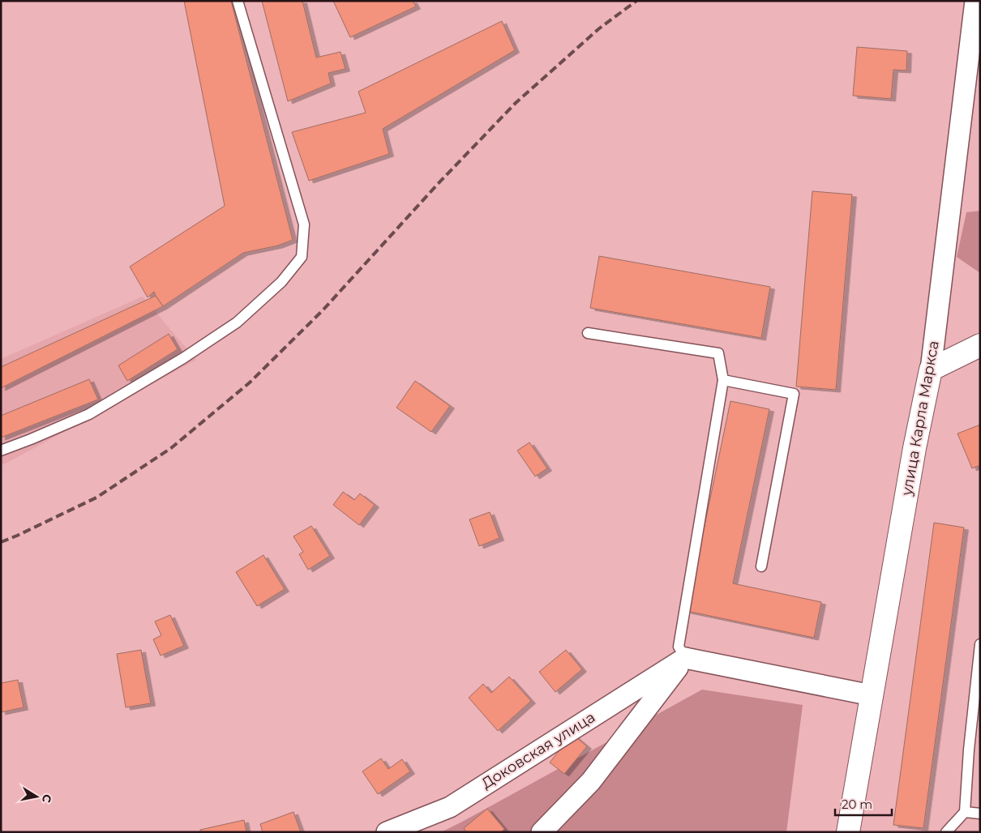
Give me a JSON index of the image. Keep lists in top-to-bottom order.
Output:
{
  "streets": {
    "main road": ["улица Карла Маркса"],
    "street": ["Доковская улица"]
  },
  "scale_bar": "20 m",
  "north": "right"
}
